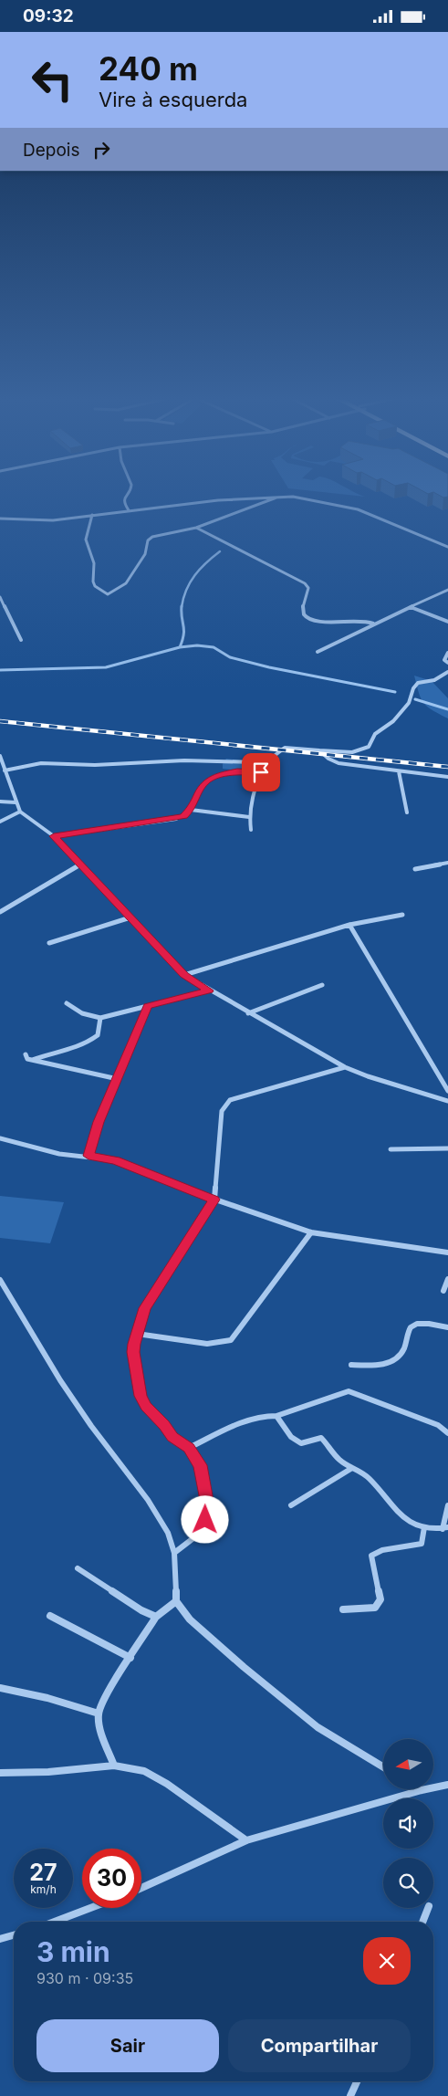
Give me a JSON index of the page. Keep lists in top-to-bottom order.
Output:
{
  "north": "left",
  "page": {
    "status": "09:32",
    "turn": ["240 m", "Vire à esquerda"],
    "then": "Depois",
    "speed": "27 km/h",
    "limit": "30",
    "heading": ["3 min", "930 m · 09:35"],
    "buttons": ["Sair", "Compartilhar"]
  }
}
